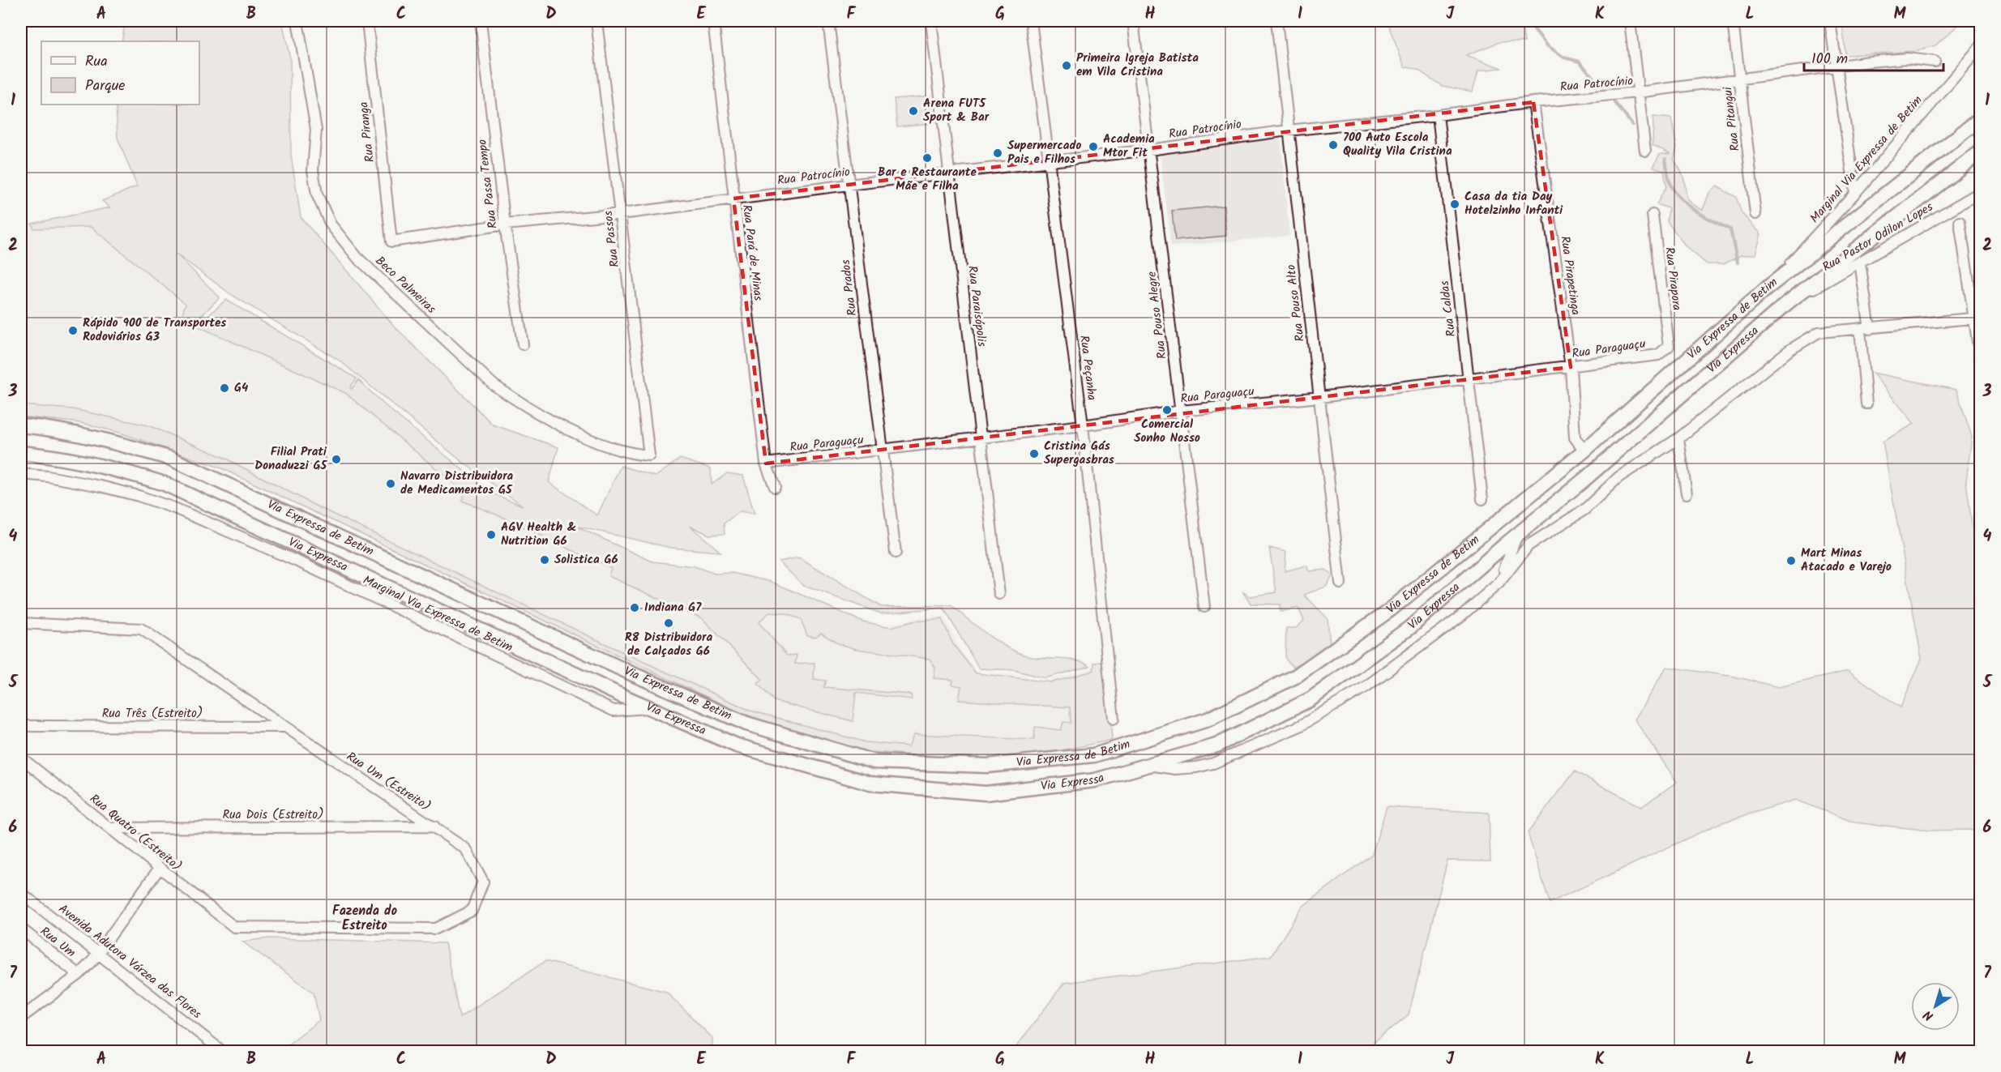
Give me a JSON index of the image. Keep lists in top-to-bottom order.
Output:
{
  "streets": {
    "highway": ["Via Expressa de Betim", "Via Expressa"],
    "street": [
      "Rua Patrocínio",
      "Rua Pitangui",
      "Rua Piranga",
      "Marginal Via Expressa de Betim",
      "Rua Passa Tempo",
      "Rua Pastor Odilon Lopes",
      "Rua Passos",
      "Rua Pará de Minas",
      "Rua Pirapetinga",
      "Rua Pirapora",
      "Beco Palmeiras",
      "Rua Prados",
      "Rua Pouso Alto",
      "Rua Paraisópolis",
      "Rua Caldas",
      "Rua Pouso Alegre",
      "Rua Paraguaçu",
      "Rua Peçanha",
      "Rua Três (Estreito)",
      "Rua Um (Estreito)",
      "Rua Dois (Estreito)",
      "Rua Quatro (Estreito)",
      "Rua Um",
      "Avenida Adutora Várzea das Flores"
    ]
  },
  "crossings": [
    ["Rua Patrocínio", "Rua Pitangui"],
    ["Rua Patrocínio", "Rua Piranga"],
    ["Rua Patrocínio", "Rua Passa Tempo"],
    ["Rua Patrocínio", "Rua Passos"],
    ["Rua Patrocínio", "Rua Pará de Minas"],
    ["Rua Patrocínio", "Rua Pirapetinga"],
    ["Rua Patrocínio", "Rua Prados"],
    ["Rua Patrocínio", "Rua Pouso Alto"],
    ["Rua Patrocínio", "Rua Paraisópolis"],
    ["Rua Patrocínio", "Rua Caldas"],
    ["Rua Patrocínio", "Rua Pouso Alegre"],
    ["Rua Patrocínio", "Rua Peçanha"],
    ["Marginal Via Expressa de Betim", "Via Expressa de Betim"],
    ["Marginal Via Expressa de Betim", "Via Expressa"],
    ["Rua Pastor Odilon Lopes", "Via Expressa"],
    ["Rua Passos", "Beco Palmeiras"],
    ["Rua Pará de Minas", "Rua Paraguaçu"],
    ["Rua Pirapetinga", "Via Expressa de Betim"],
    ["Rua Pirapetinga", "Rua Paraguaçu"],
    ["Rua Pirapora", "Rua Paraguaçu"],
    ["Rua Prados", "Rua Paraguaçu"],
    ["Rua Pouso Alto", "Rua Paraguaçu"],
    ["Rua Paraisópolis", "Rua Paraguaçu"],
    ["Rua Caldas", "Rua Paraguaçu"],
    ["Rua Pouso Alegre", "Rua Paraguaçu"],
    ["Rua Paraguaçu", "Rua Peçanha"],
    ["Rua Três (Estreito)", "Rua Um (Estreito)"],
    ["Rua Um (Estreito)", "Rua Dois (Estreito)"],
    ["Rua Um (Estreito)", "Rua Quatro (Estreito)"],
    ["Rua Dois (Estreito)", "Rua Quatro (Estreito)"]
  ],
  "districts": ["Fazenda do Estreito"],
  "places": [
    "Primeira Igreja Batista em Vila Cristina",
    "Arena FUT5 Sport & Bar",
    "700 Auto Escola Quality Vila Cristina",
    "Academia Mtor Fit",
    "Supermercado Pais e Filhos",
    "Bar e Restaurante Mãe e Filha",
    "Casa da tia Day Hotelzinho Infanti",
    "Rápido 900 de Transportes Rodoviários G3",
    "G4",
    "Comercial Sonho Nosso",
    "Cristina Gás Supergasbras",
    "Filial Prati Donaduzzi G5",
    "Navarro Distribuidora de Medicamentos G5",
    "AGV Health & Nutrition G6",
    "Solistica G6",
    "Mart Minas Atacado e Varejo",
    "Indiana G7",
    "R8 Distribuidora de Calçados G6"
  ],
  "legend": ["Rua", "Parque"],
  "scale_bar": "100 m",
  "north": "bottom left",
  "grid": {
    "columns": [
      "A",
      "B",
      "C",
      "D",
      "E",
      "F",
      "G",
      "H",
      "I",
      "J",
      "K",
      "L",
      "M"
    ],
    "rows": [
      "1",
      "2",
      "3",
      "4",
      "5",
      "6",
      "7"
    ]
  }
}
